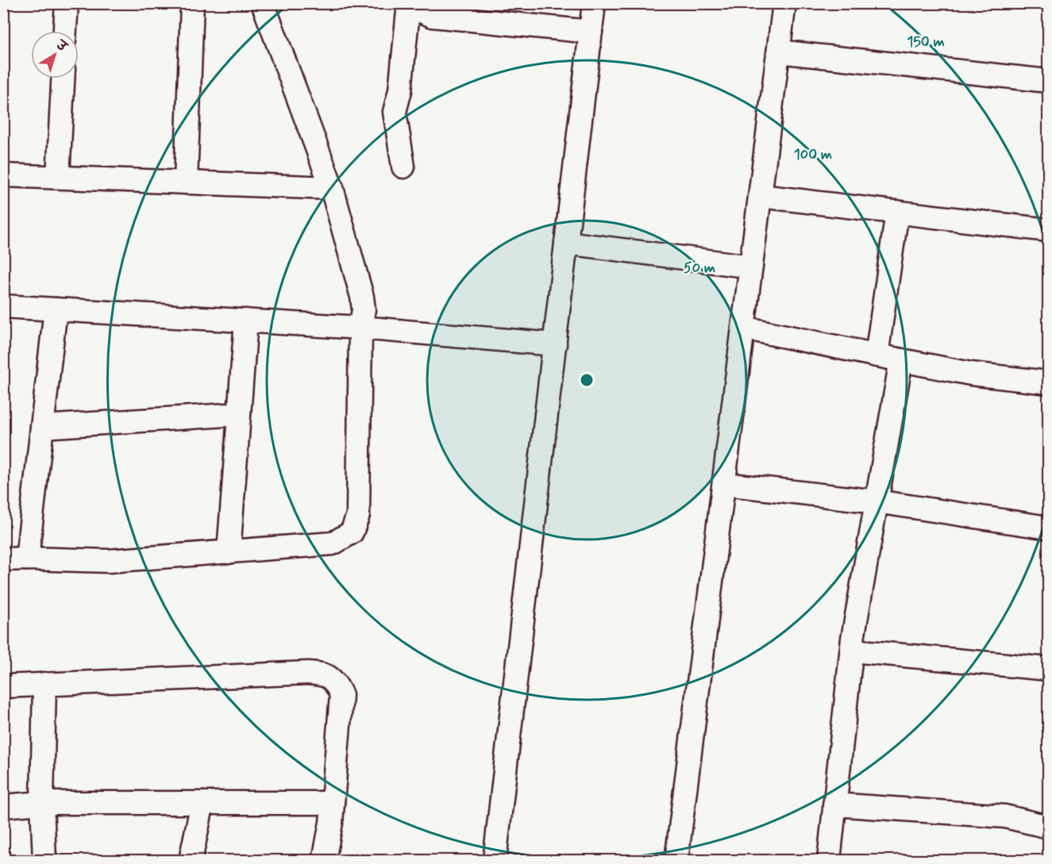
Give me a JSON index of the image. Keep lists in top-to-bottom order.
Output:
{
  "north": "top right",
  "rings": ["150 m", "100 m", "50 m"]
}
